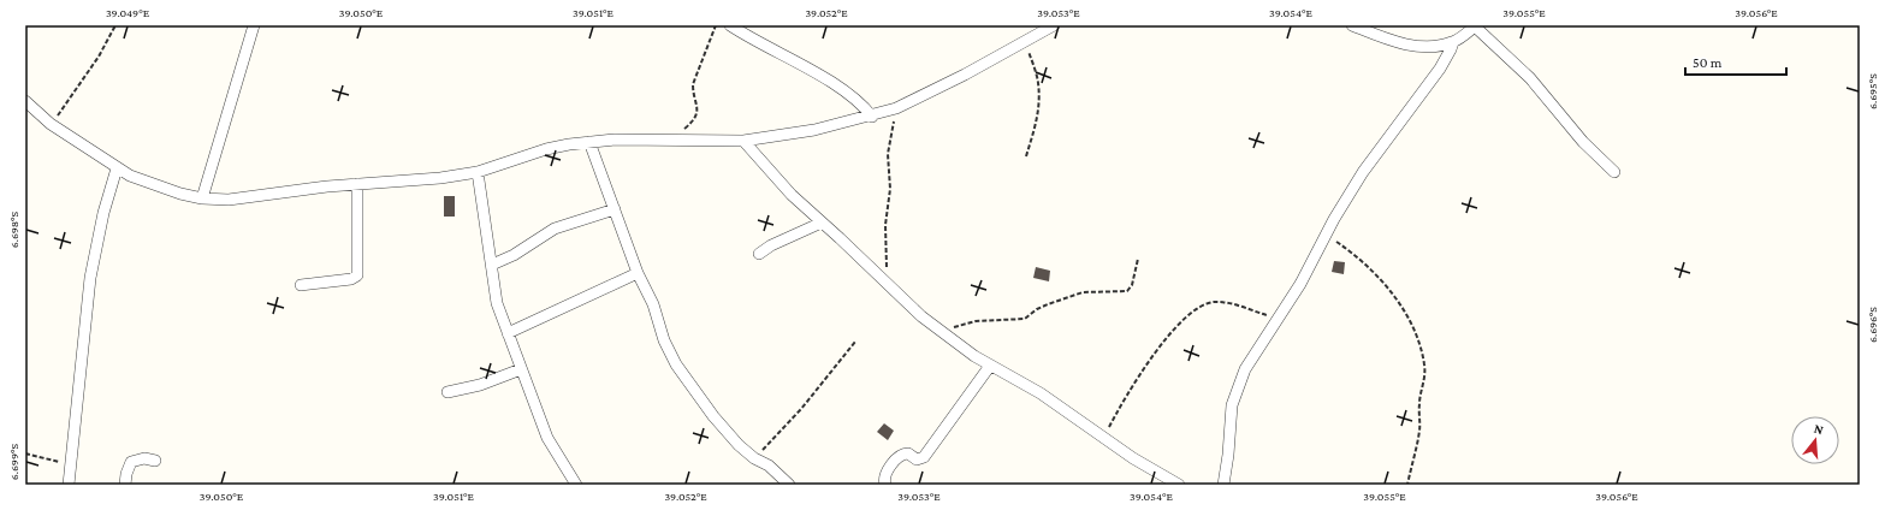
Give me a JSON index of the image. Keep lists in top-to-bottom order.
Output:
{
  "scale_bar": "50 m",
  "north": "top",
  "coordinates": [
    "39.049°E",
    "39.050°E",
    "39.051°E",
    "39.052°E",
    "39.053°E",
    "39.054°E",
    "39.055°E",
    "39.056°E",
    "6.695°S",
    "6.698°S",
    "6.696°S",
    "6.699°S"
  ]
}
